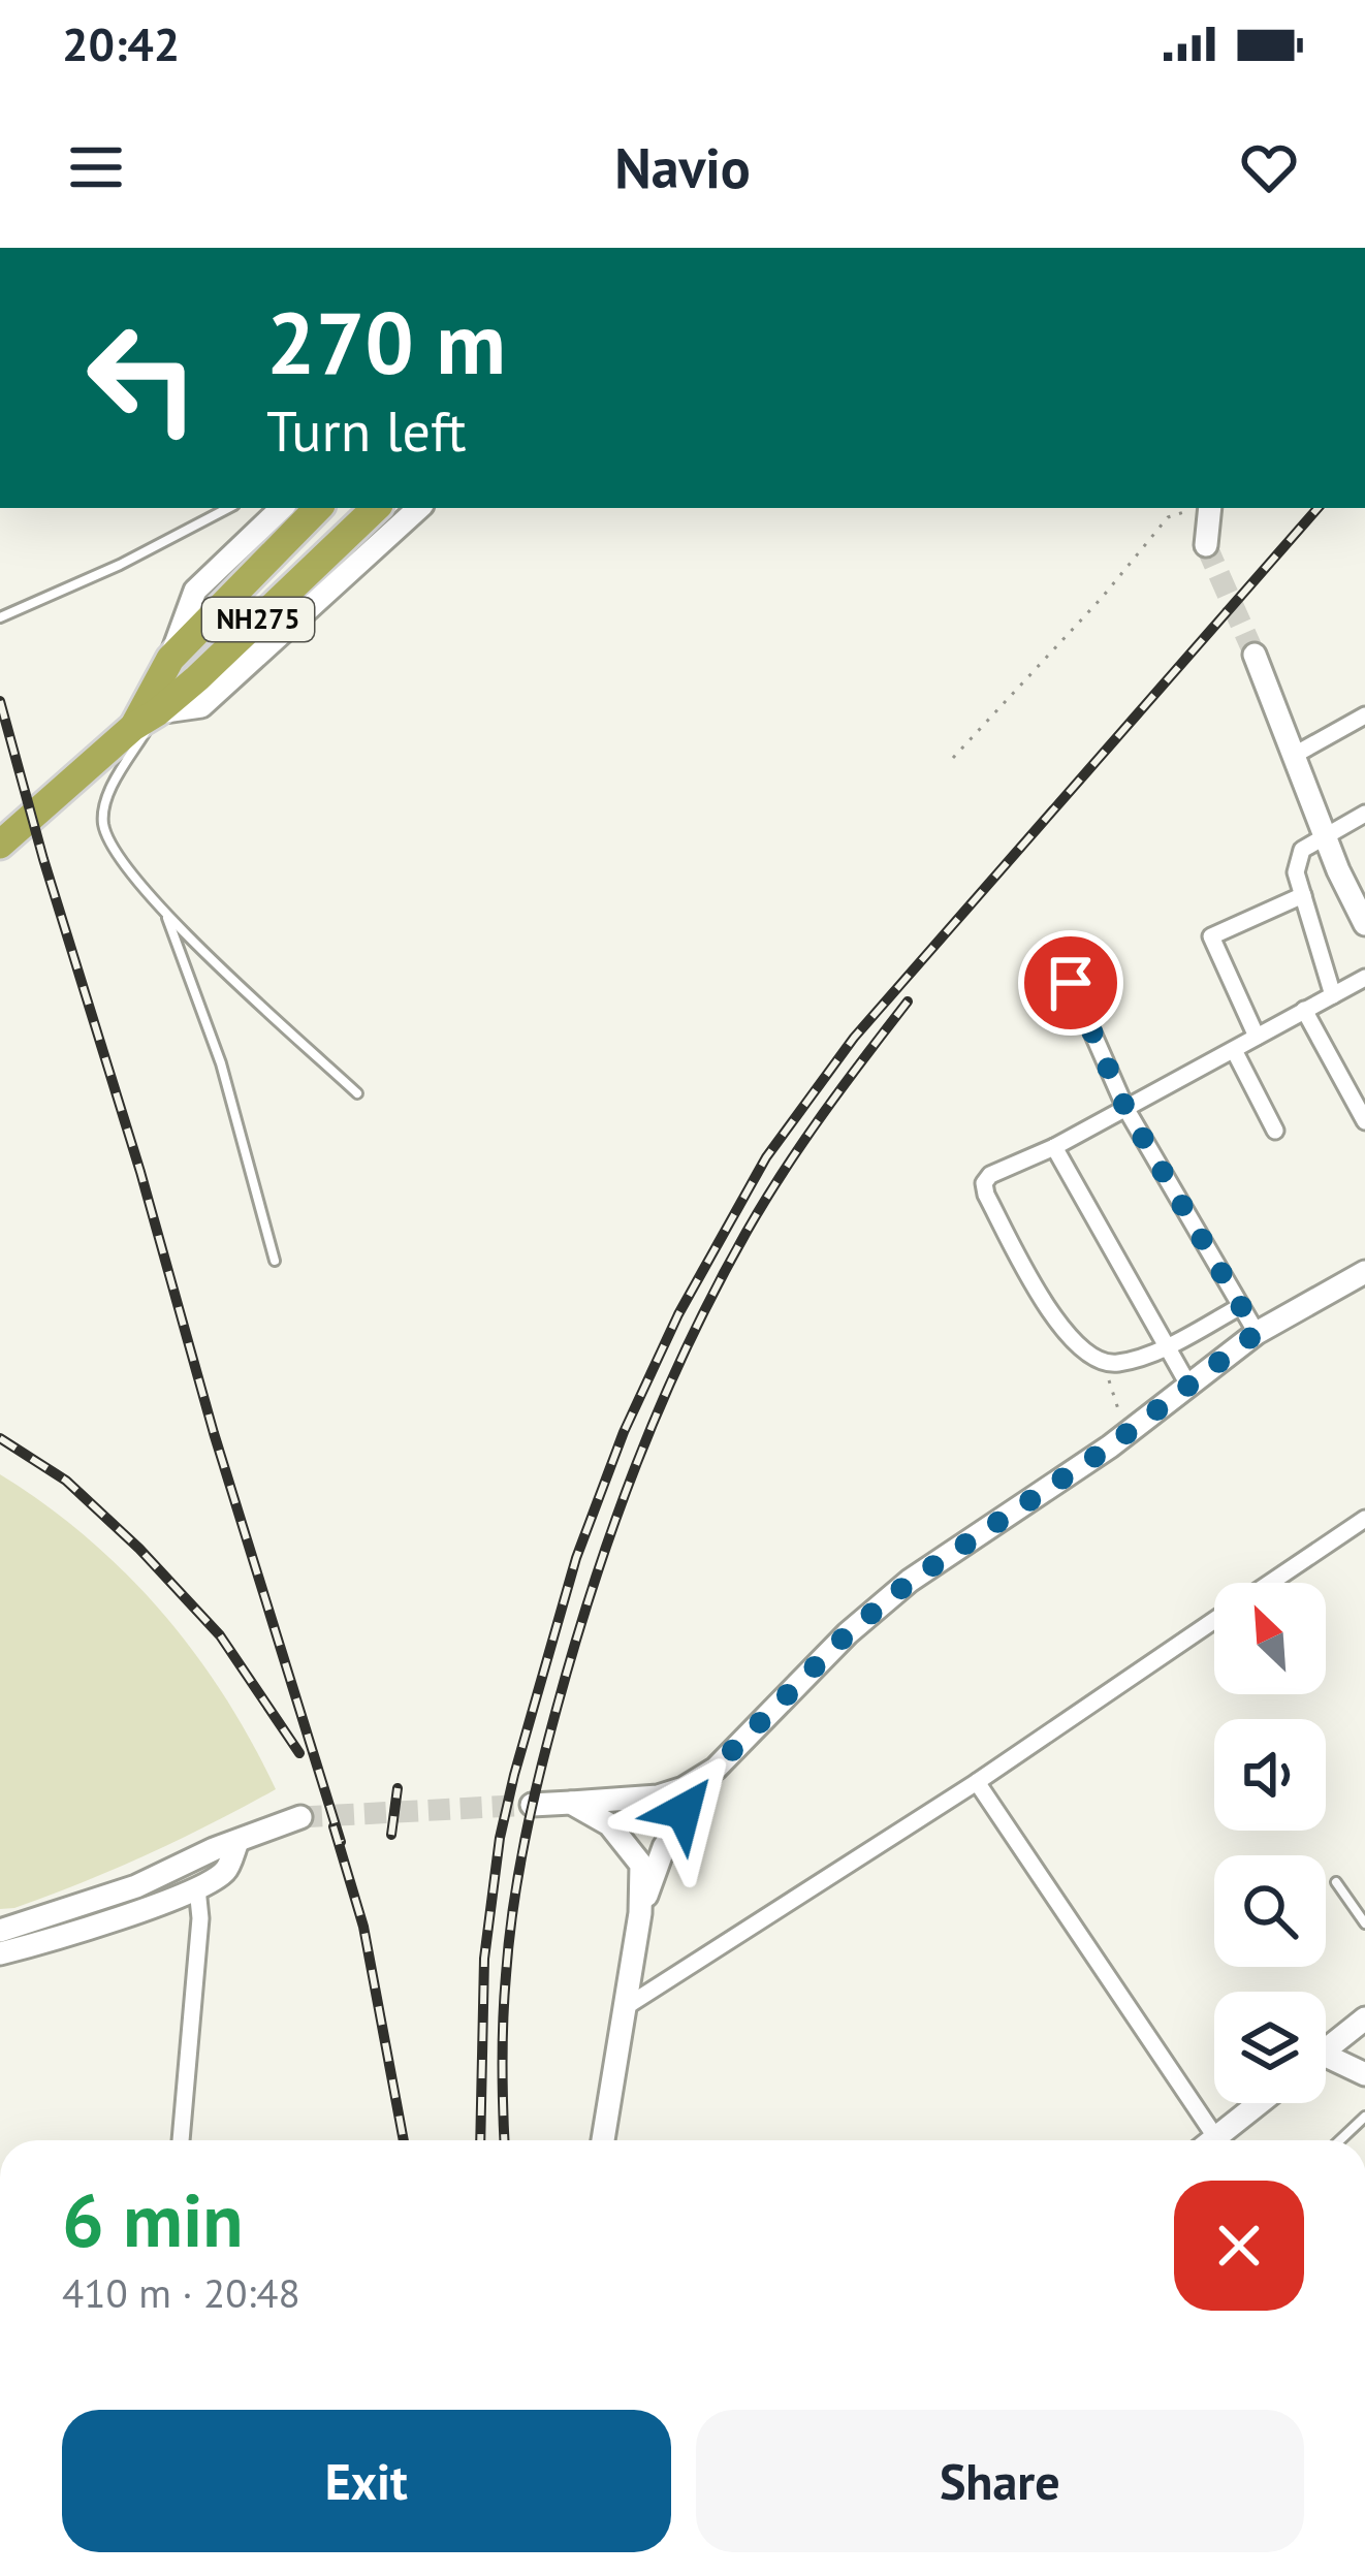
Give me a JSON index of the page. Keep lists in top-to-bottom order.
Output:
{
  "streets": {
    "highway": ["NH275"]
  },
  "north": "top left",
  "page": {
    "status": "20:42",
    "header": "Navio",
    "turn": ["270 m", "Turn left"],
    "heading": ["6 min", "410 m · 20:48"],
    "buttons": ["Exit", "Share"]
  }
}
